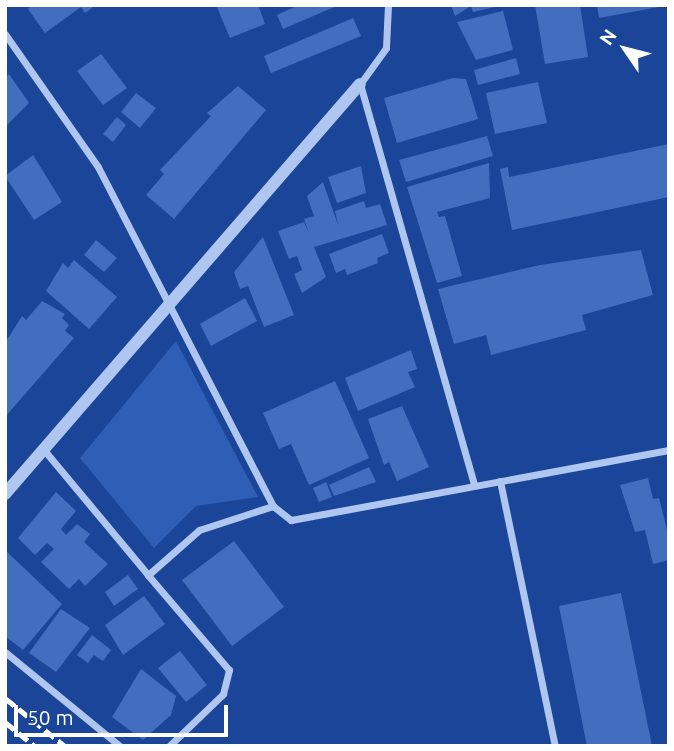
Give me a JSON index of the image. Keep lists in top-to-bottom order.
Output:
{
  "scale_bar": "50 m",
  "north": "top left"
}
